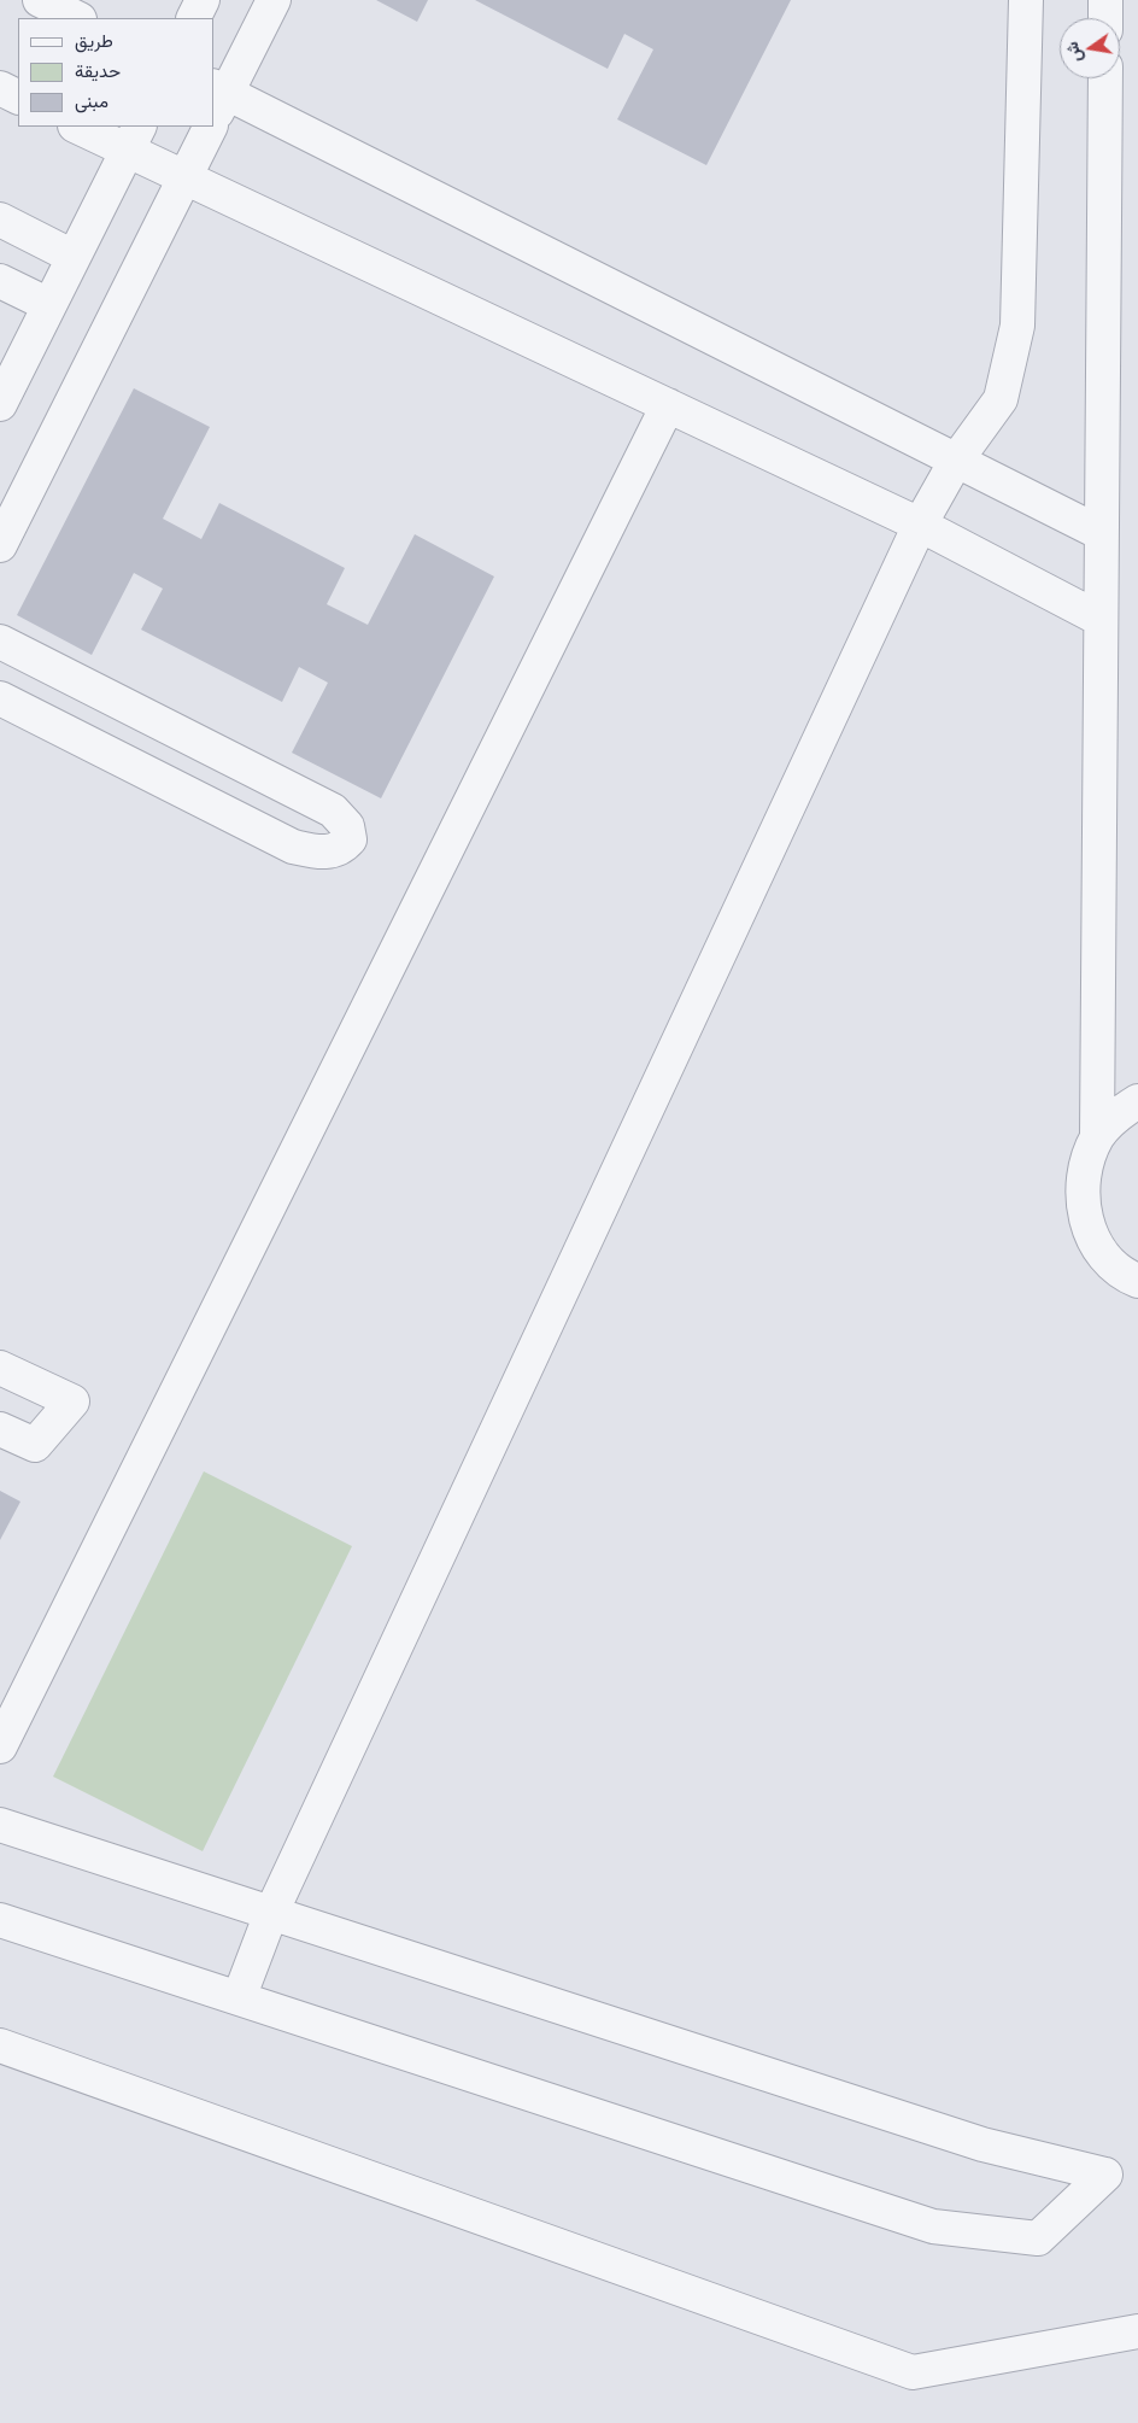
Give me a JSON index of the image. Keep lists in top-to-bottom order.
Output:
{
  "legend": ["طريق", "حديقة", "مبنى"],
  "north": "left"
}
